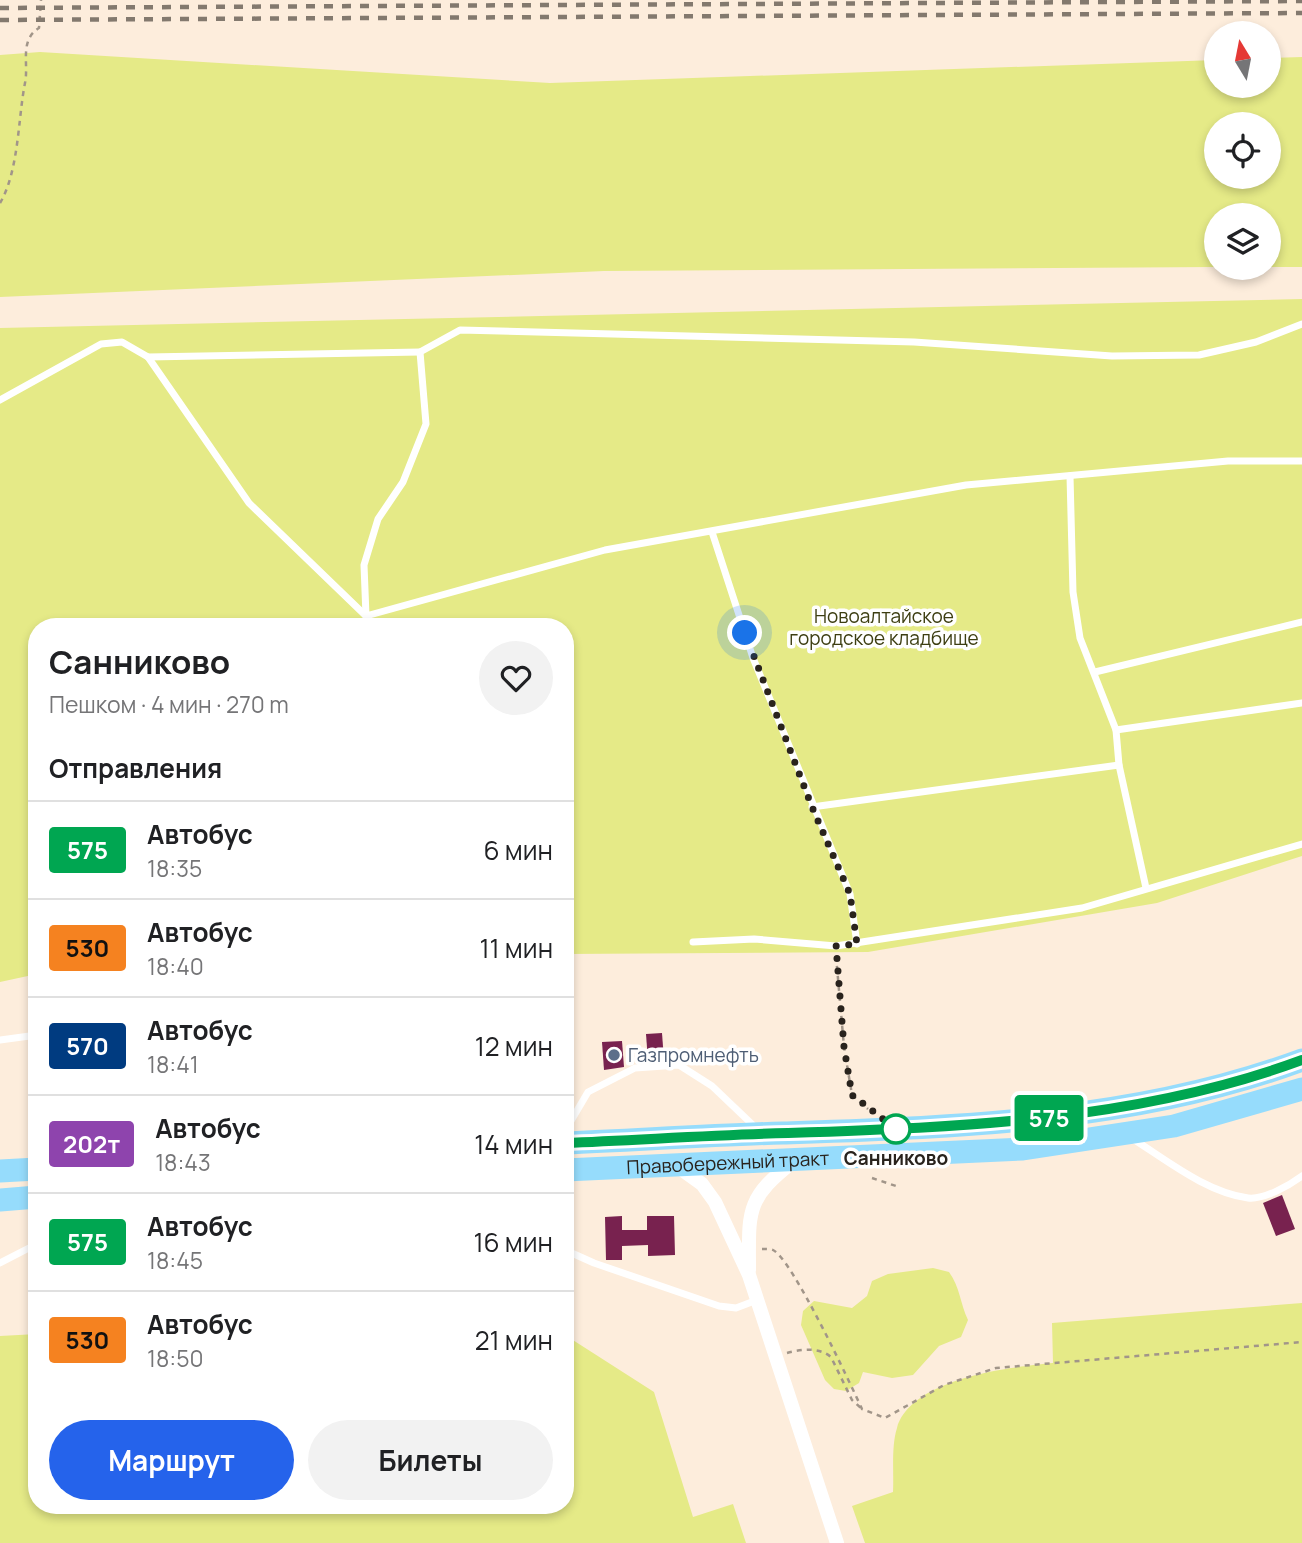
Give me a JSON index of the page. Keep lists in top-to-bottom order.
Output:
{
  "streets": {
    "highway": ["Правобережный тракт"]
  },
  "parks": ["Новоалтайское городское кладбище"],
  "places": ["Газпромнефть", "Санниково"],
  "lines": ["bus line 575"],
  "north": "top",
  "page": {
    "on_map": "575",
    "heading": [
      ["Санниково", "Пешком · 4 мин · 270 m"],
      "Отправления"
    ],
    "list": [
      {
        "mark": "575",
        "name": "Автобус",
        "note": "18:35",
        "value": "6 мин"
      },
      {
        "mark": "530",
        "name": "Автобус",
        "note": "18:40",
        "value": "11 мин"
      },
      {
        "mark": "570",
        "name": "Автобус",
        "note": "18:41",
        "value": "12 мин"
      },
      {
        "mark": "202т",
        "name": "Автобус",
        "note": "18:43",
        "value": "14 мин"
      },
      {
        "mark": "575",
        "name": "Автобус",
        "note": "18:45",
        "value": "16 мин"
      },
      {
        "mark": "530",
        "name": "Автобус",
        "note": "18:50",
        "value": "21 мин"
      }
    ],
    "buttons": ["Маршрут", "Билеты"]
  }
}
